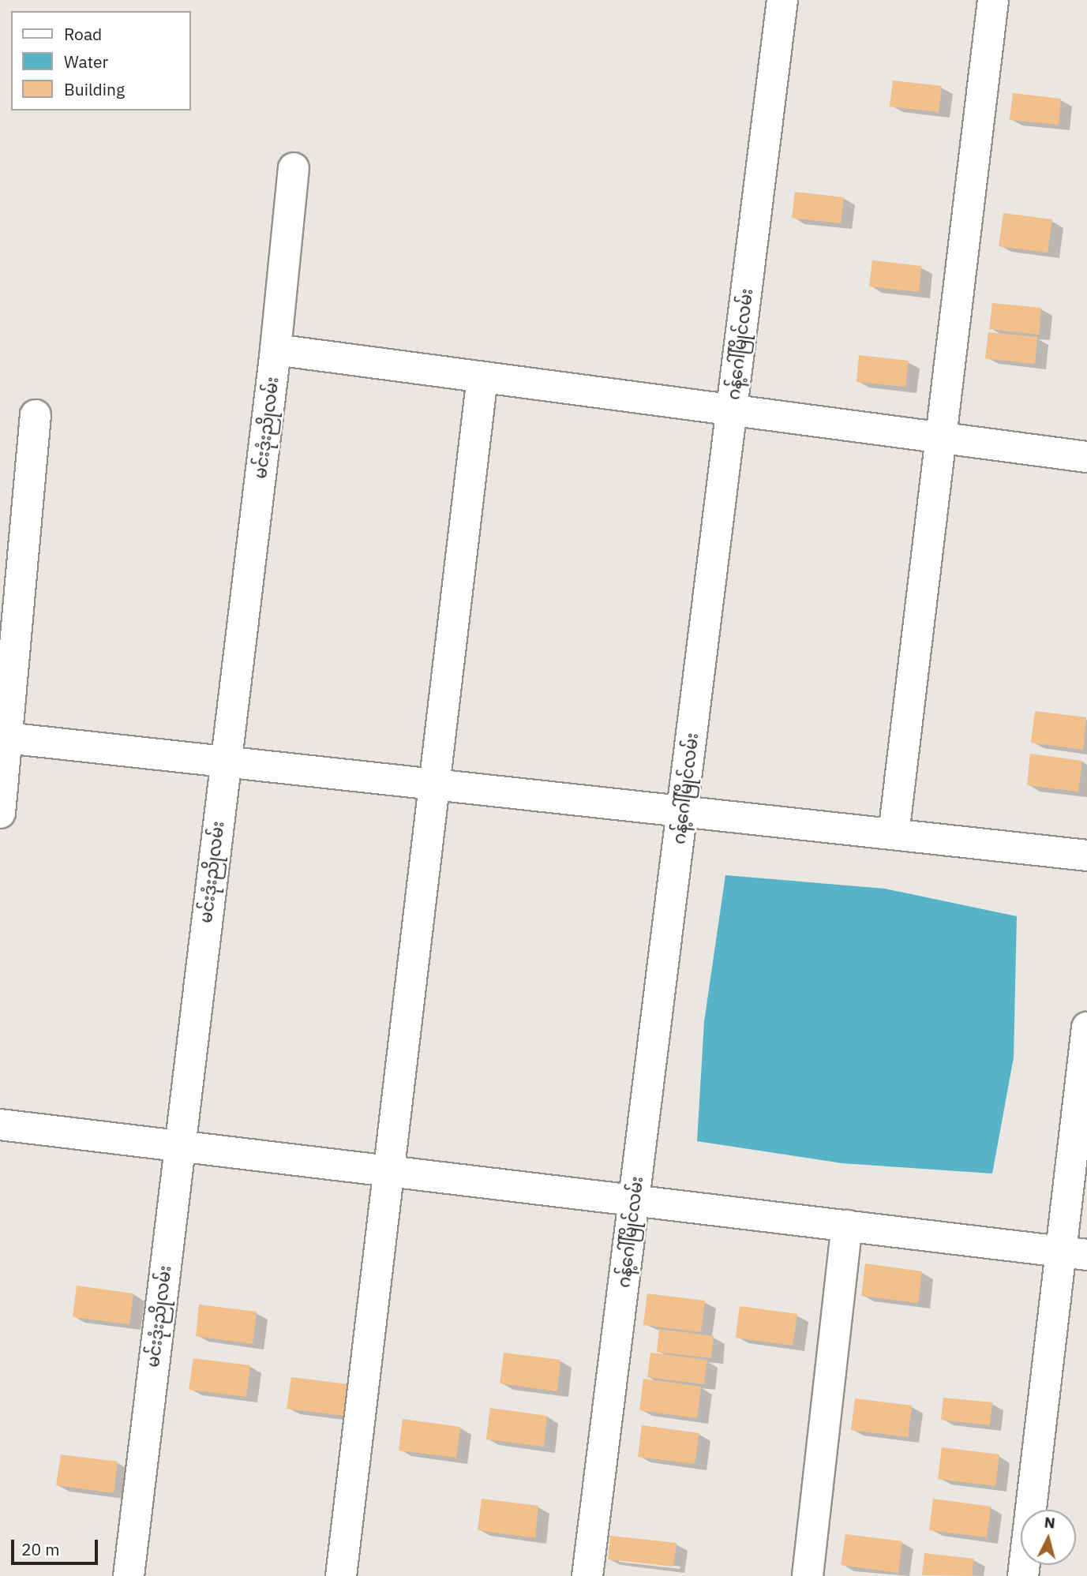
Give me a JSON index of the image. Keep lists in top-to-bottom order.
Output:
{
  "streets": {
    "street": ["ဂန့်ဂေါ်မြိုင်လမ်း", "မင်းဒုံးညိုလမ်း"]
  },
  "legend": ["Road", "Water", "Building"],
  "scale_bar": "20 m",
  "north": "top"
}
